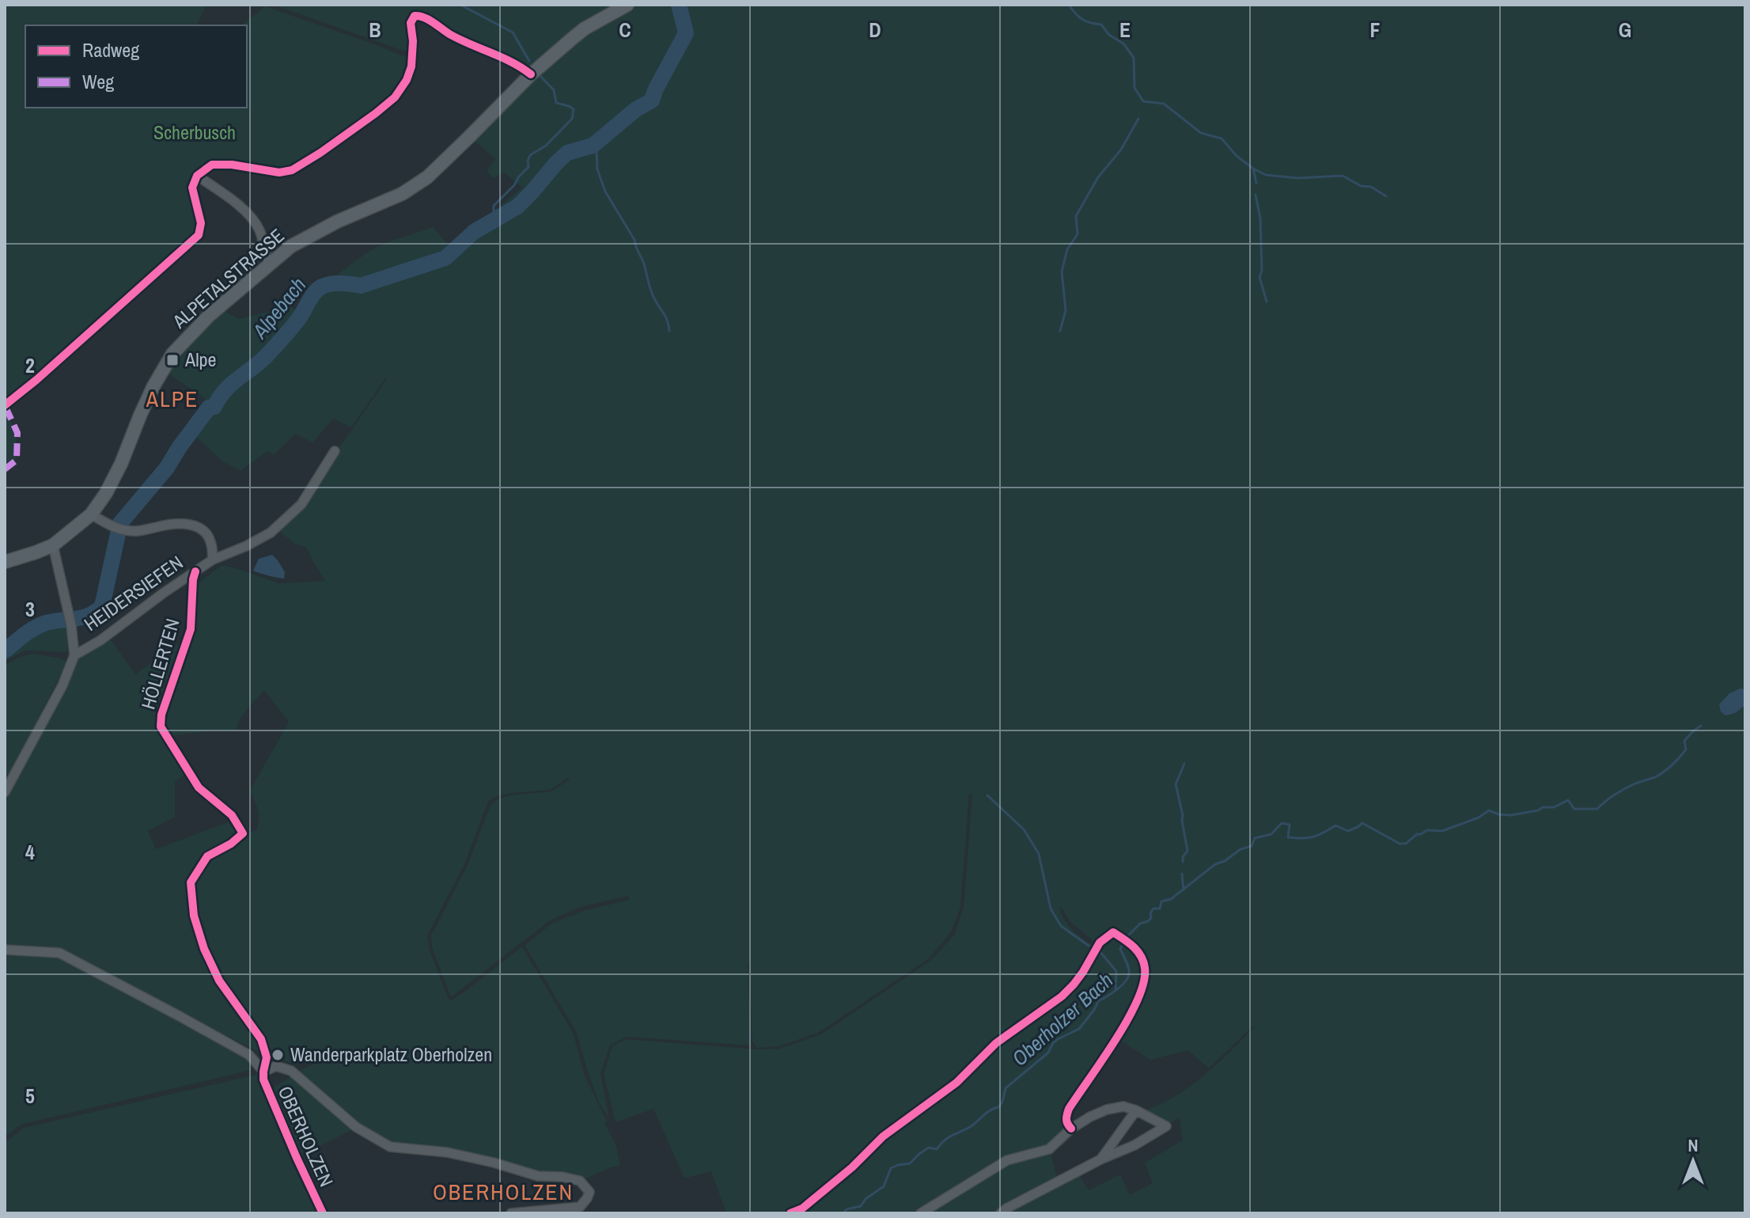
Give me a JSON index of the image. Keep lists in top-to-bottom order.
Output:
{
  "streets": {
    "main road": ["ALPETALSTRASSE"],
    "street": ["HEIDERSIEFEN", "HÖLLERTEN", "OBERHOLZEN"]
  },
  "crossings": [
    ["ALPETALSTRASSE", "HEIDERSIEFEN"],
    ["HEIDERSIEFEN", "HÖLLERTEN"],
    ["HÖLLERTEN", "OBERHOLZEN"]
  ],
  "districts": ["ALPE", "OBERHOLZEN"],
  "water": ["Alpebach", "Oberholzer Bach"],
  "parks": ["Scherbusch"],
  "places": {
    "transit": ["Alpe"],
    "other": ["Wanderparkplatz Oberholzen"]
  },
  "legend": ["Radweg", "Weg"],
  "north": "top",
  "grid": {
    "columns": [
      "B",
      "C",
      "D",
      "E",
      "F",
      "G"
    ],
    "rows": [
      "2",
      "3",
      "4",
      "5"
    ]
  }
}
